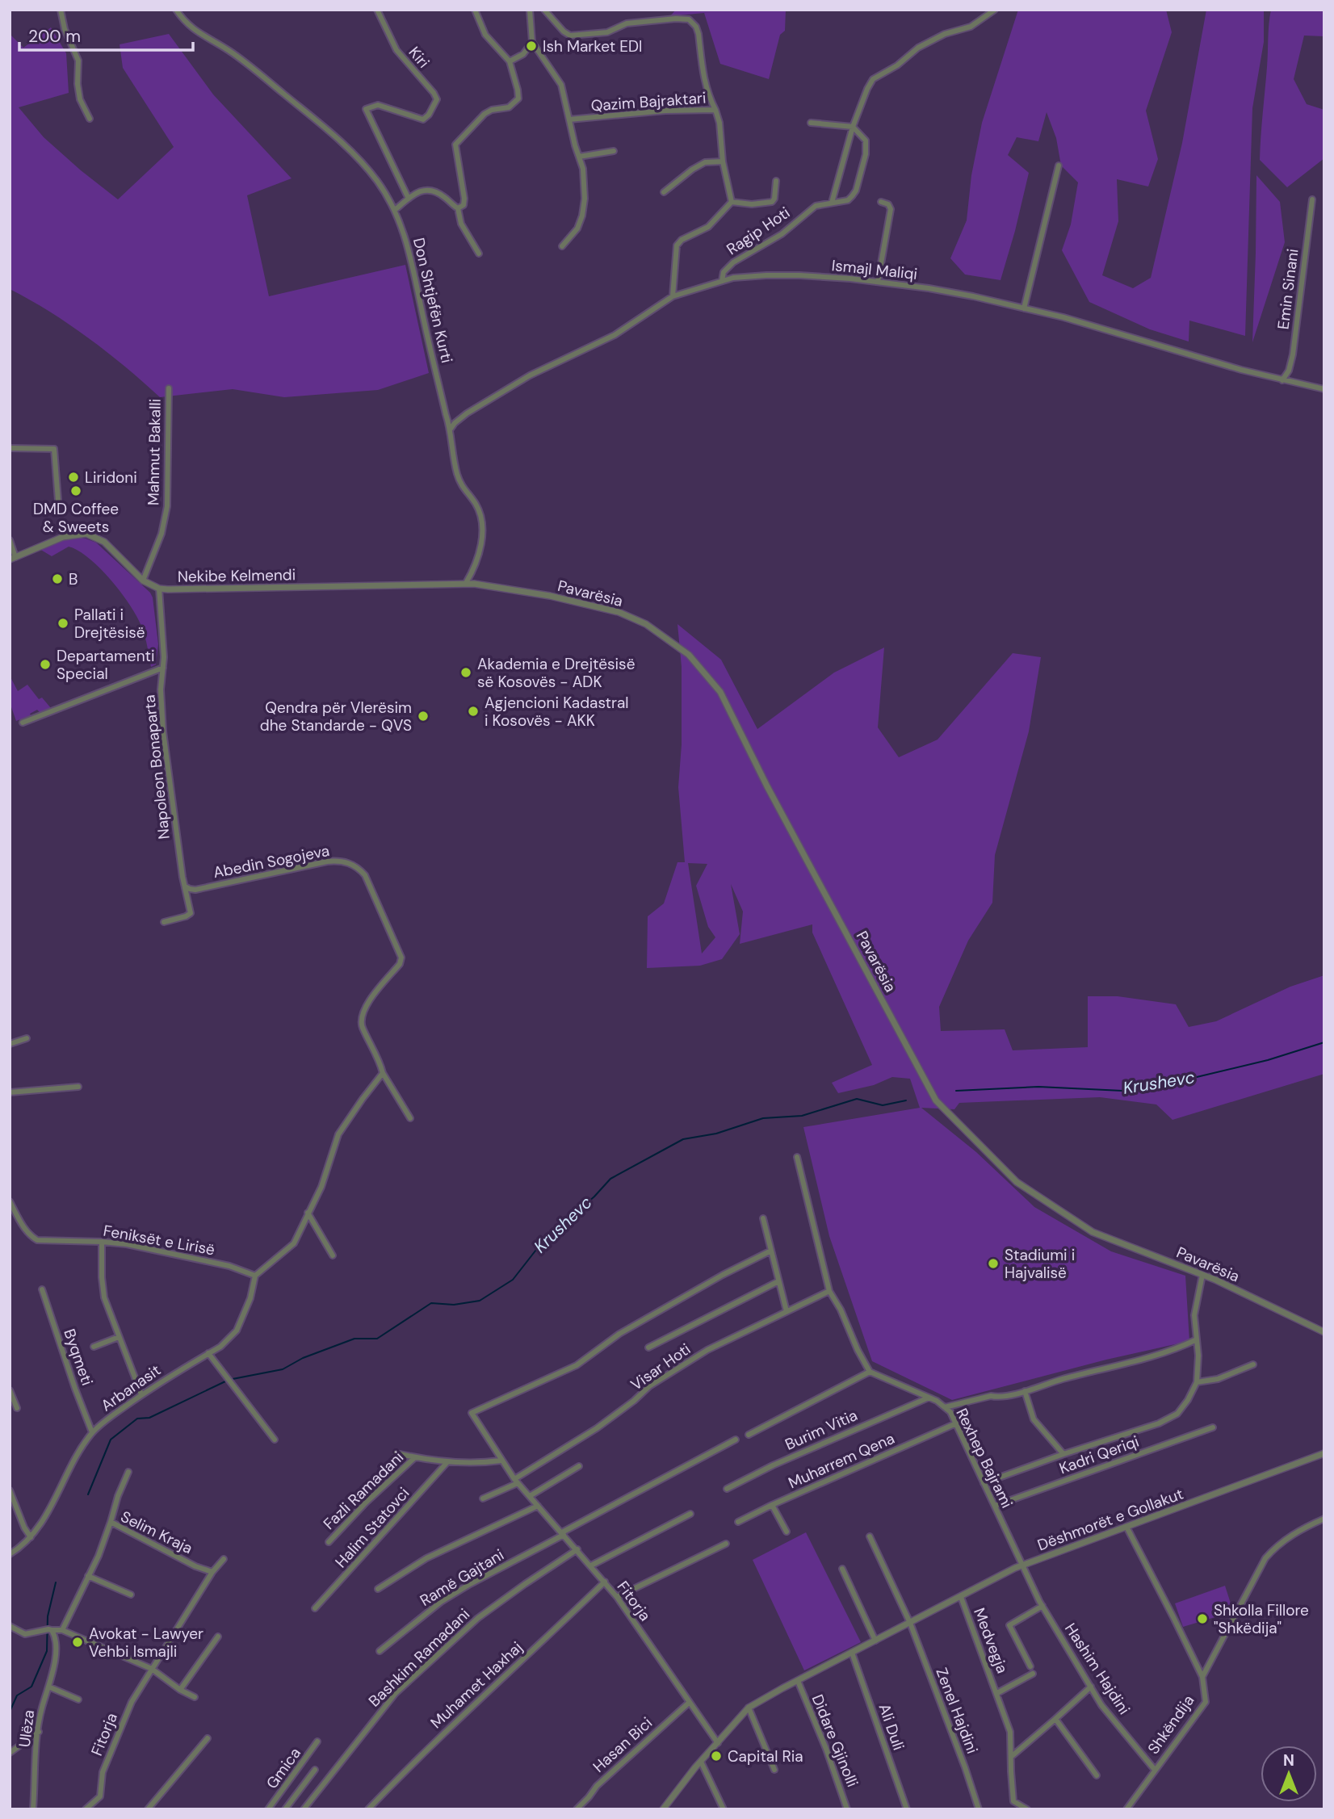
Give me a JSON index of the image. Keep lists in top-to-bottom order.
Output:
{
  "streets": {
    "street": [
      "Kiri",
      "Qazim Bajraktari",
      "Ragip Hoti",
      "Ismajl Maliqi",
      "Emin Sinani",
      "Don Shtjefën Kurti",
      "Mahmut Bakalli",
      "Nekibe Kelmendi",
      "Pavarësia",
      "Napoleon Bonaparta",
      "Abedin Sogojeva",
      "Feniksët e Lirisë",
      "Byqmeti",
      "Visar Hoti",
      "Arbanasit",
      "Burim Vitia",
      "Kadri Qeriqi",
      "Rexhep Bajrami",
      "Muharrem Qena",
      "Fazli Ramadani",
      "Dëshmorët e Gollakut",
      "Halim Statovci",
      "Selim Kraja",
      "Ramë Gajtani",
      "Fitorja",
      "Medvegja",
      "Bashkim Ramadani",
      "Hashim Hajdini",
      "Muhamet Haxhaj",
      "Zenel Hajdini",
      "Shkëndija",
      "Ali Duli",
      "Ulëza",
      "Didare Gjinolli",
      "Hasan Bici",
      "Gmica"
    ]
  },
  "crossings": [
    ["Ragip Hoti", "Ismajl Maliqi"],
    ["Ismajl Maliqi", "Emin Sinani"],
    ["Ismajl Maliqi", "Don Shtjefën Kurti"],
    ["Don Shtjefën Kurti", "Pavarësia"],
    ["Mahmut Bakalli", "Nekibe Kelmendi"],
    ["Nekibe Kelmendi", "Pavarësia"],
    ["Nekibe Kelmendi", "Napoleon Bonaparta"],
    ["Napoleon Bonaparta", "Abedin Sogojeva"],
    ["Feniksët e Lirisë", "Arbanasit"],
    ["Byqmeti", "Arbanasit"],
    ["Visar Hoti", "Fitorja"],
    ["Burim Vitia", "Rexhep Bajrami"],
    ["Kadri Qeriqi", "Rexhep Bajrami"],
    ["Rexhep Bajrami", "Muharrem Qena"],
    ["Rexhep Bajrami", "Dëshmorët e Gollakut"],
    ["Rexhep Bajrami", "Hashim Hajdini"],
    ["Dëshmorët e Gollakut", "Fitorja"],
    ["Dëshmorët e Gollakut", "Medvegja"],
    ["Dëshmorët e Gollakut", "Hashim Hajdini"],
    ["Dëshmorët e Gollakut", "Zenel Hajdini"],
    ["Dëshmorët e Gollakut", "Shkëndija"],
    ["Dëshmorët e Gollakut", "Ali Duli"],
    ["Dëshmorët e Gollakut", "Didare Gjinolli"],
    ["Selim Kraja", "Fitorja"],
    ["Ramë Gajtani", "Fitorja"],
    ["Fitorja", "Bashkim Ramadani"],
    ["Fitorja", "Muhamet Haxhaj"],
    ["Fitorja", "Hasan Bici"],
    ["Hashim Hajdini", "Shkëndija"]
  ],
  "water": ["Krushevc"],
  "places": [
    "Ish Market EDI",
    "Liridoni",
    "DMD Coffee & Sweets",
    "B",
    "Pallati i Drejtësisë",
    "Departamenti Special",
    "Akademia e Drejtësisë së Kosovës - ADK",
    "Agjencioni Kadastral i Kosovës - AKK",
    "Qendra për Vlerësim dhe Standarde - QVS",
    "Stadiumi i Hajvalisë",
    "Shkolla Fillore \"Shkëdija\"",
    "Avokat - Lawyer Vehbi Ismajli",
    "Capital Ria"
  ],
  "scale_bar": "200 m",
  "north": "top"
}
